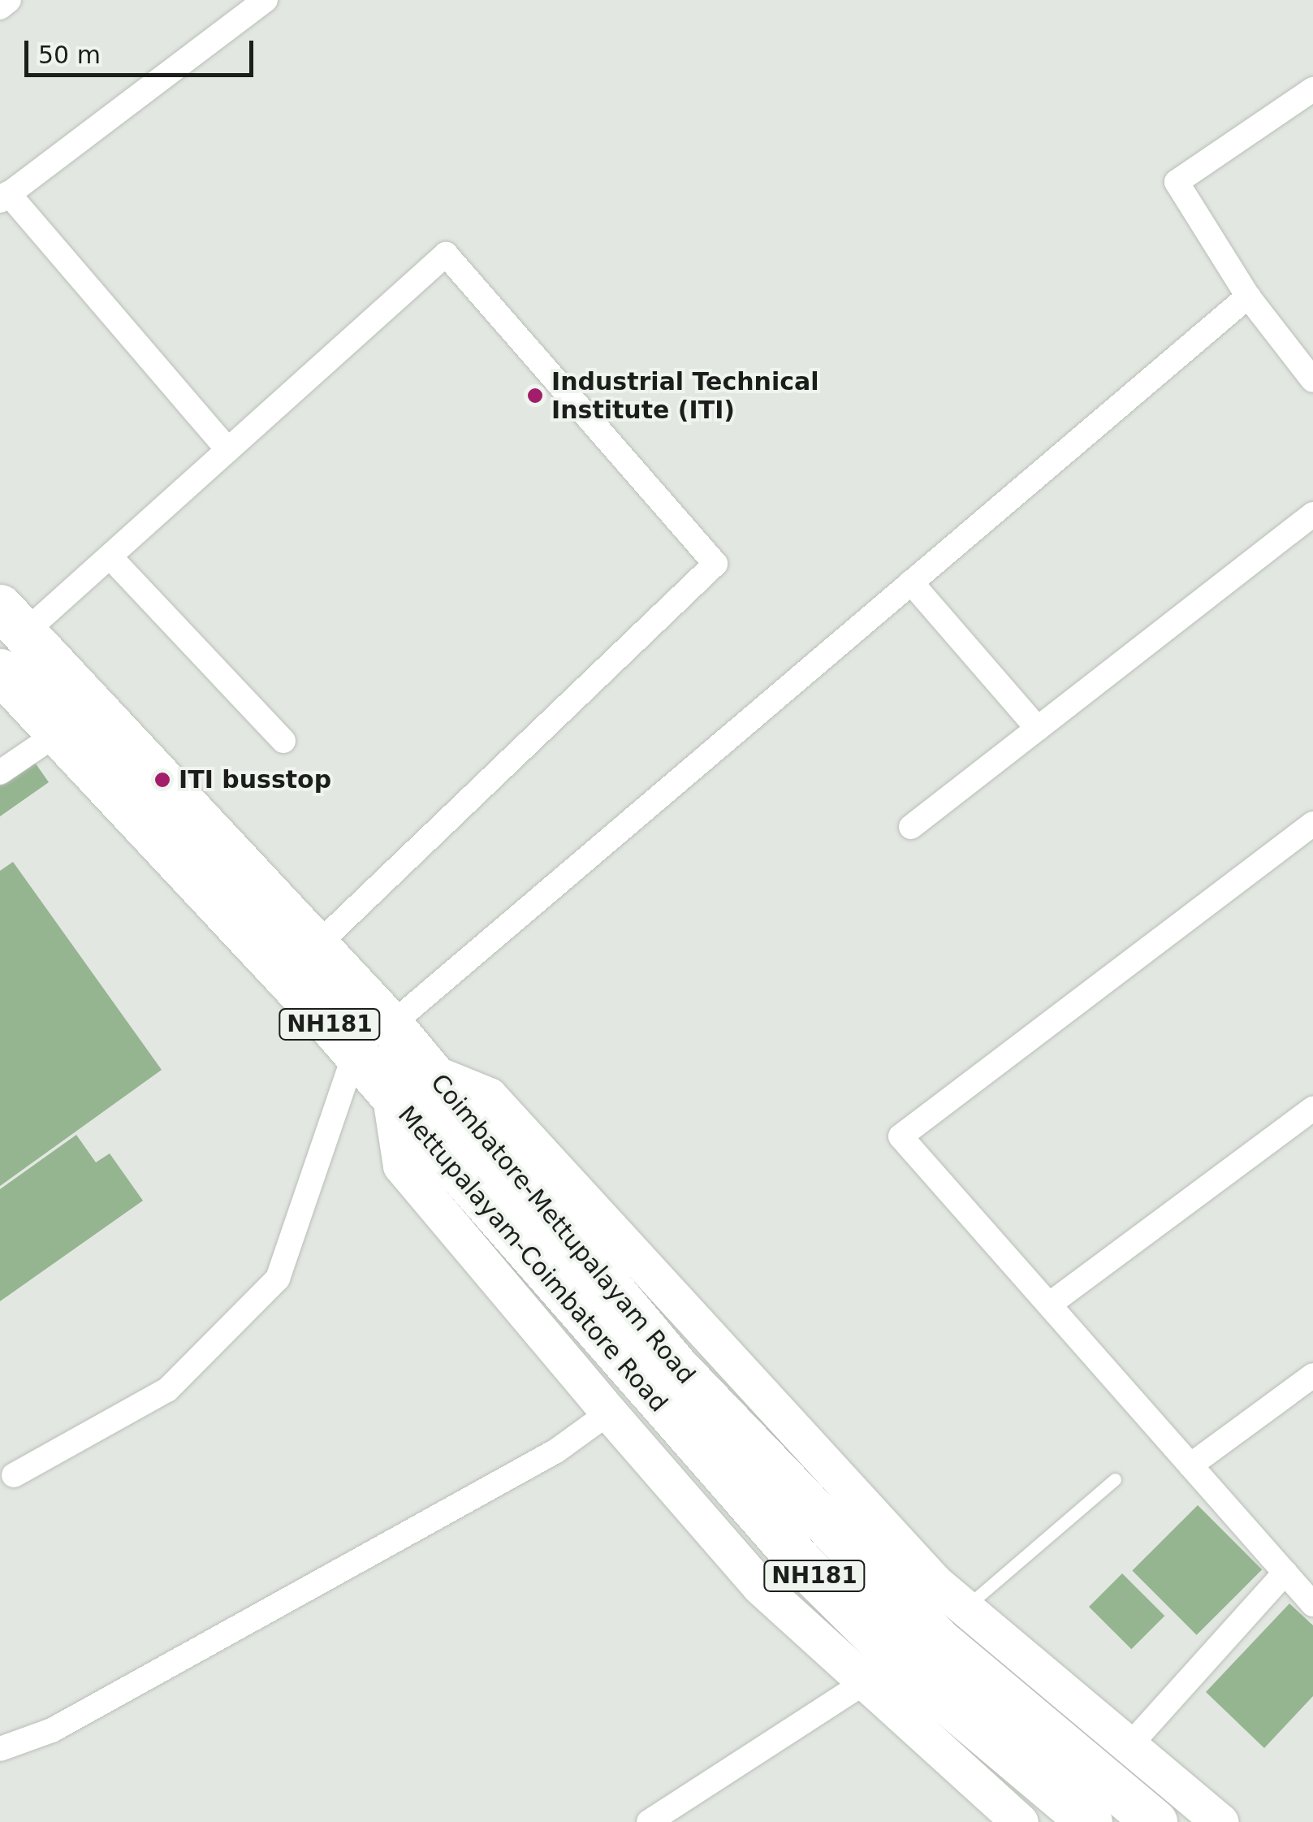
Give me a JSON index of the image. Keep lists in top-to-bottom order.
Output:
{
  "streets": {
    "highway": ["NH181", "Coimbatore-Mettupalayam Road", "Mettupalayam-Coimbatore Road"]
  },
  "crossings": [
    ["Coimbatore-Mettupalayam Road", "Mettupalayam-Coimbatore Road"]
  ],
  "places": ["Industrial Technical Institute (ITI)", "ITI busstop"],
  "scale_bar": "50 m"
}
